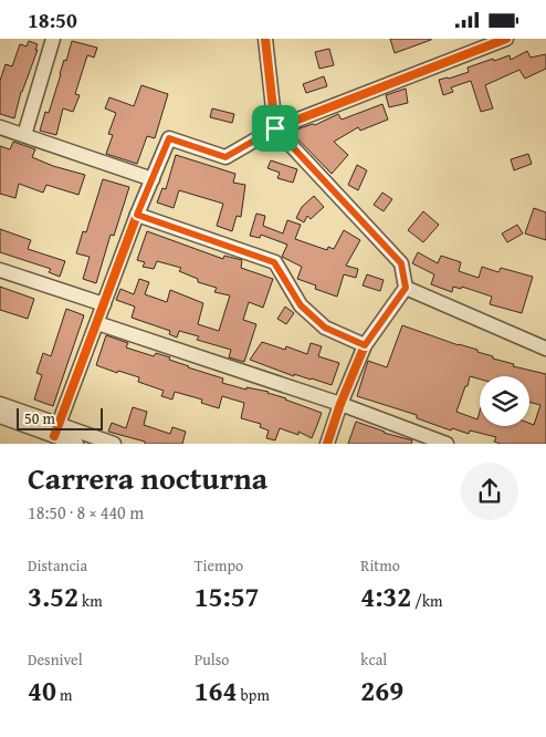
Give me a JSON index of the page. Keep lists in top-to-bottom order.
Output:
{
  "scale_bar": "50 m",
  "page": {
    "status": "18:50",
    "scale": "50 m",
    "heading": ["Carrera nocturna", "18:50 · 8 × 440 m"],
    "stats": [
      ["Distancia", "3.52 km"],
      ["Tiempo", "15:57"],
      ["Ritmo", "4:32 /km"],
      ["Desnivel", "40 m"],
      ["Pulso", "164 bpm"],
      ["kcal", "269"]
    ]
  }
}
